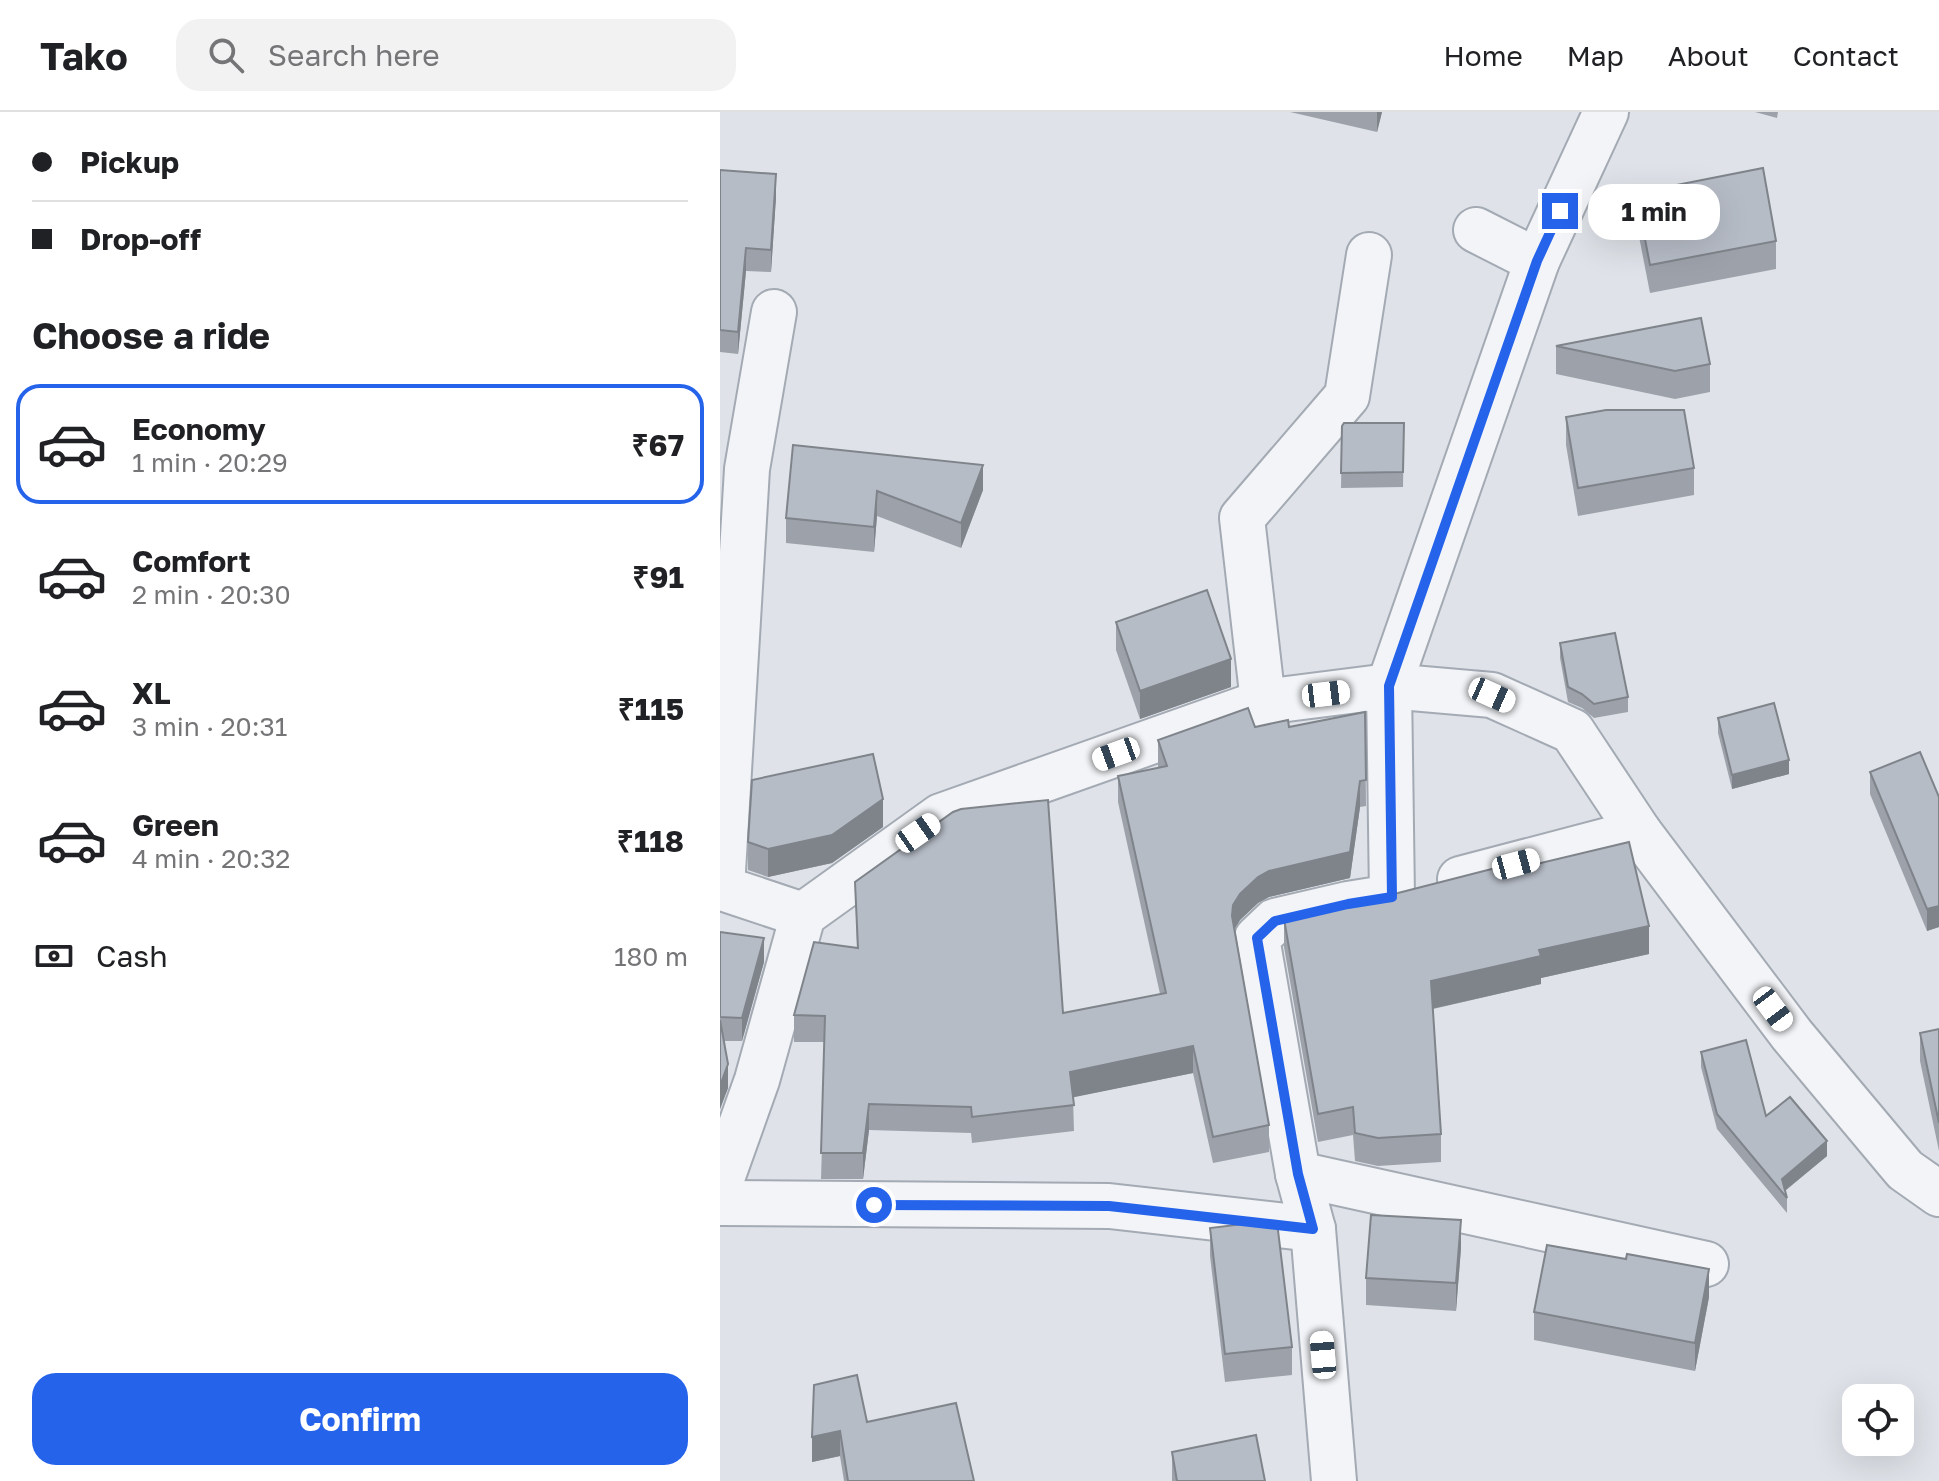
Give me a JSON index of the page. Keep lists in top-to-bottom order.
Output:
{
  "page": {
    "header": "Tako",
    "search": "Search here",
    "nav": [
      "Home",
      "Map",
      "About",
      "Contact"
    ],
    "banner": ["Pickup", "Drop-off"],
    "bubble": "1 min",
    "heading": "Choose a ride",
    "list": [
      {
        "name": "Economy",
        "note": "1 min · 20:29",
        "value": "₹67"
      },
      {
        "name": "Comfort",
        "note": "2 min · 20:30",
        "value": "₹91"
      },
      {
        "name": "XL",
        "note": "3 min · 20:31",
        "value": "₹115"
      },
      {
        "name": "Green",
        "note": "4 min · 20:32",
        "value": "₹118"
      }
    ],
    "pay": ["Cash", "180 m"],
    "buttons": "Confirm"
  }
}
